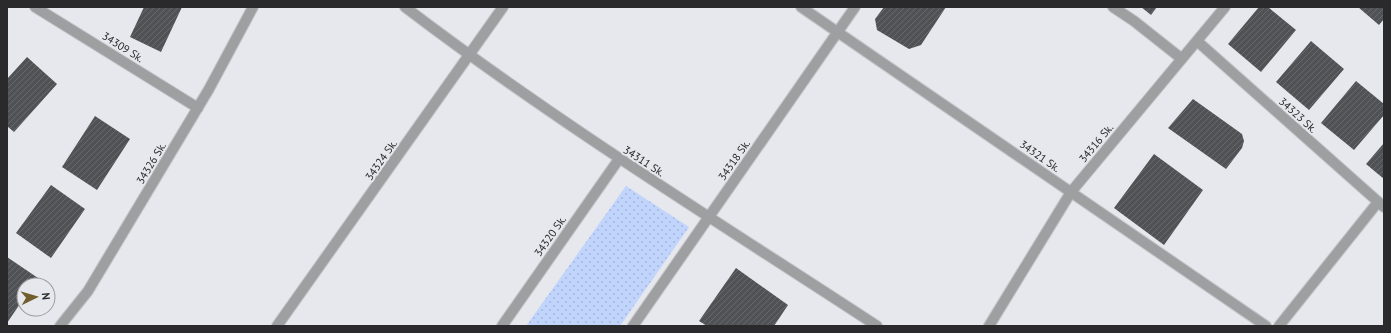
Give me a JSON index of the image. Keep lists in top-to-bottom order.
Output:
{
  "streets": {
    "street": [
      "34309 Sk.",
      "34323 Sk.",
      "34316 Sk.",
      "34321 Sk.",
      "34324 Sk.",
      "34318 Sk.",
      "34311 Sk.",
      "34326 Sk.",
      "34320 Sk."
    ]
  },
  "crossings": [
    ["34309 Sk.", "34326 Sk."],
    ["34323 Sk.", "34316 Sk."],
    ["34316 Sk.", "34321 Sk."],
    ["34321 Sk.", "34318 Sk."],
    ["34324 Sk.", "34311 Sk."],
    ["34318 Sk.", "34311 Sk."],
    ["34311 Sk.", "34320 Sk."]
  ],
  "north": "right"
}
